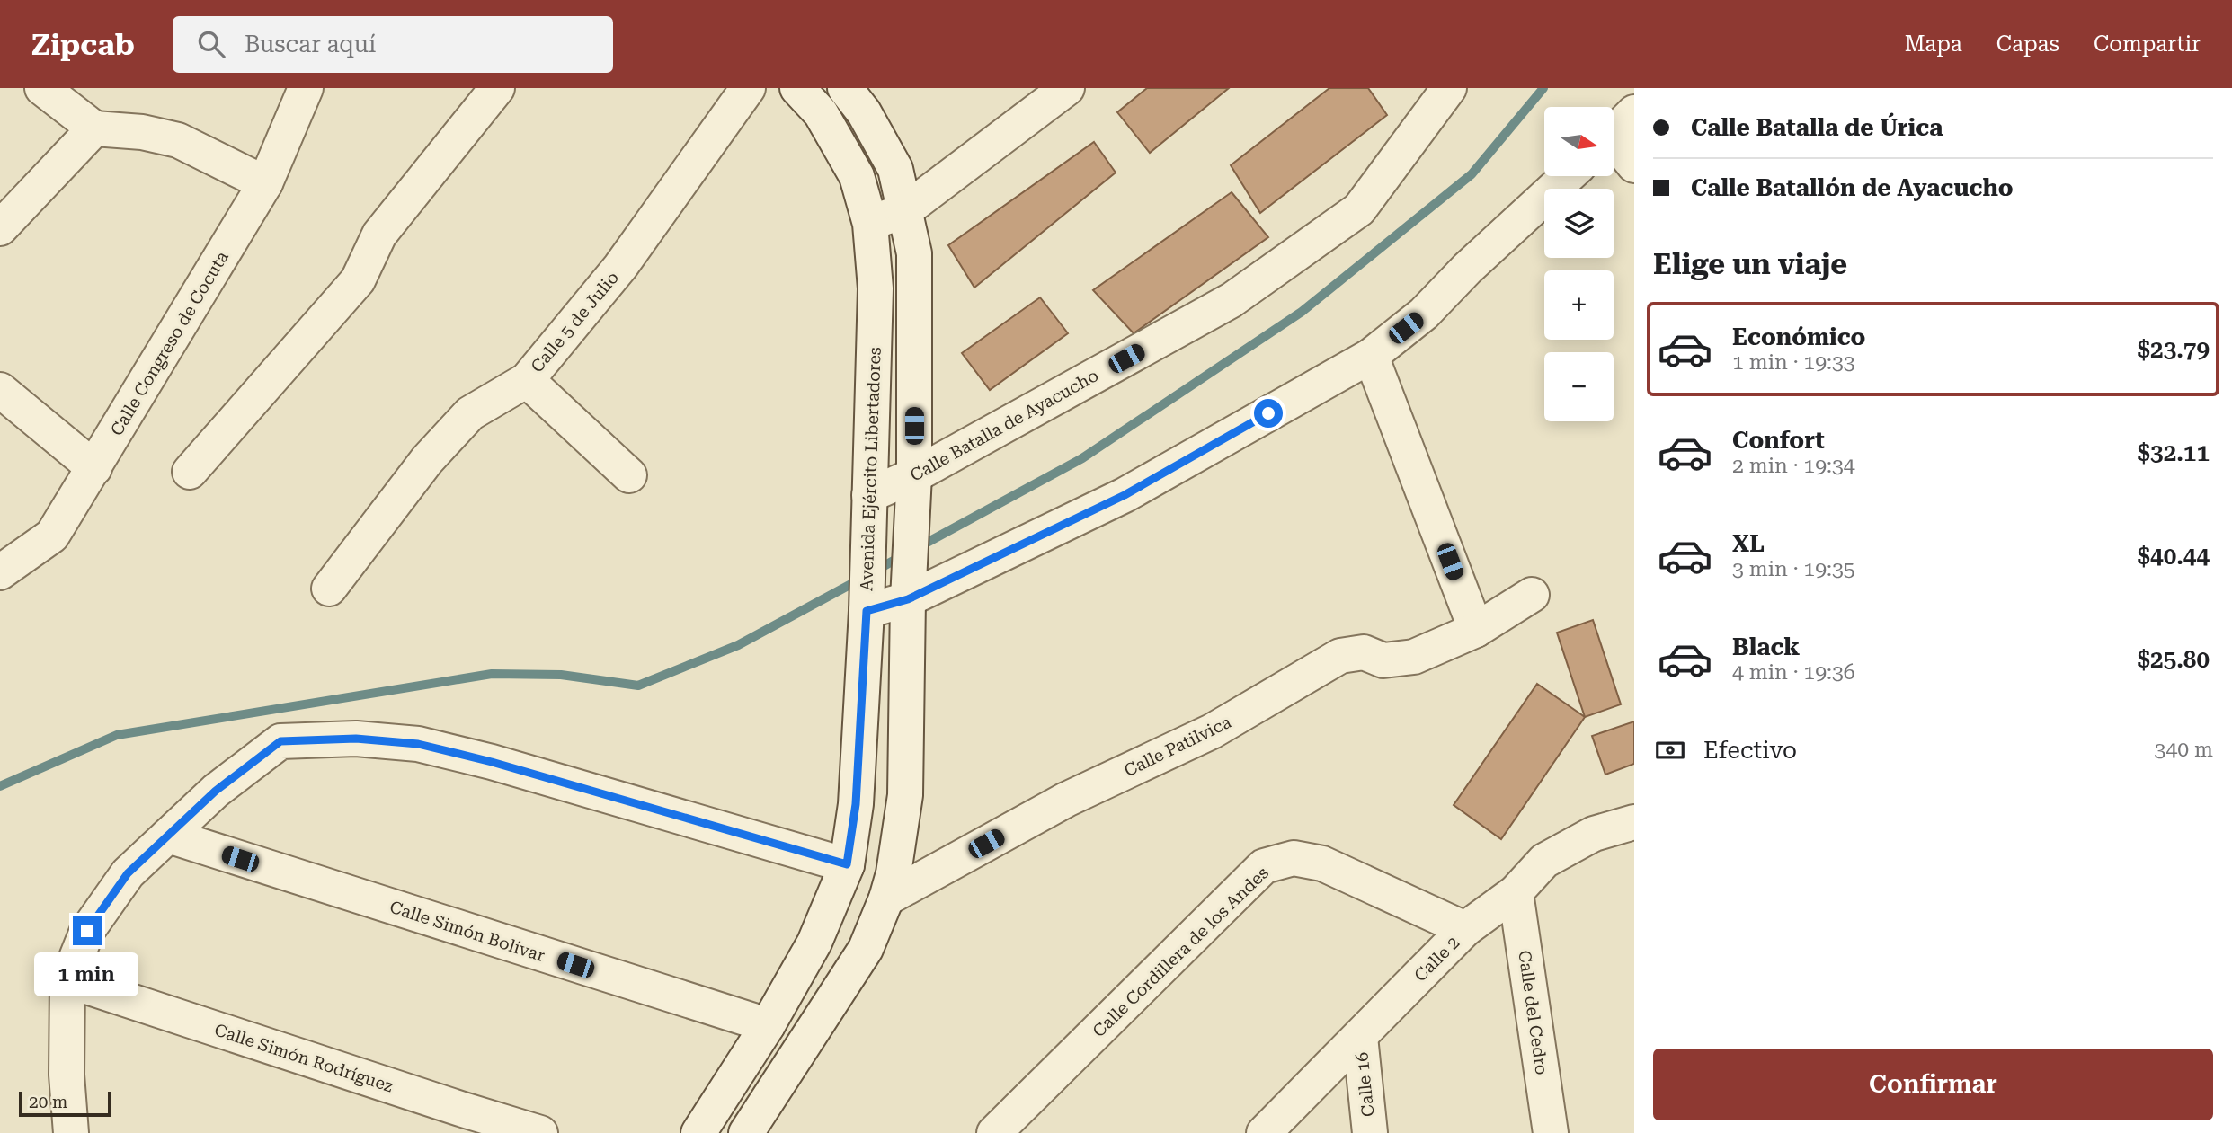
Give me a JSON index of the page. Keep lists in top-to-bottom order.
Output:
{
  "streets": {
    "street": [
      "Calle 5 de Julio",
      "Calle Congreso de Cocuta",
      "Calle Batalla de Ayacucho",
      "Avenida Ejército Libertadores",
      "Calle Patilvica",
      "Calle Simón Bolívar",
      "Calle Cordillera de los Andes",
      "Calle 2",
      "Calle del Cedro",
      "Calle Simón Rodríguez",
      "Calle 16"
    ]
  },
  "crossings": [
    ["Calle Batalla de Ayacucho", "Avenida Ejército Libertadores"],
    ["Avenida Ejército Libertadores", "Calle Simón Bolívar"],
    ["Calle Cordillera de los Andes", "Calle 2"],
    ["Calle 2", "Calle del Cedro"],
    ["Calle 2", "Calle 16"]
  ],
  "scale_bar": "20 m",
  "north": "right",
  "page": {
    "header": "Zipcab",
    "search": "Buscar aquí",
    "nav": ["Mapa", "Capas", "Compartir"],
    "banner": ["Calle Batalla de Úrica", "Calle Batallón de Ayacucho"],
    "map_buttons": ["+", "−"],
    "heading": "Elige un viaje",
    "list": [
      {
        "name": "Económico",
        "note": "1 min · 19:33",
        "value": "$23.79"
      },
      {
        "name": "Confort",
        "note": "2 min · 19:34",
        "value": "$32.11"
      },
      {
        "name": "XL",
        "note": "3 min · 19:35",
        "value": "$40.44"
      },
      {
        "name": "Black",
        "note": "4 min · 19:36",
        "value": "$25.80"
      }
    ],
    "pay": ["Efectivo", "340 m"],
    "bubble": "1 min",
    "buttons": "Confirmar",
    "scale": "20 m"
  }
}
